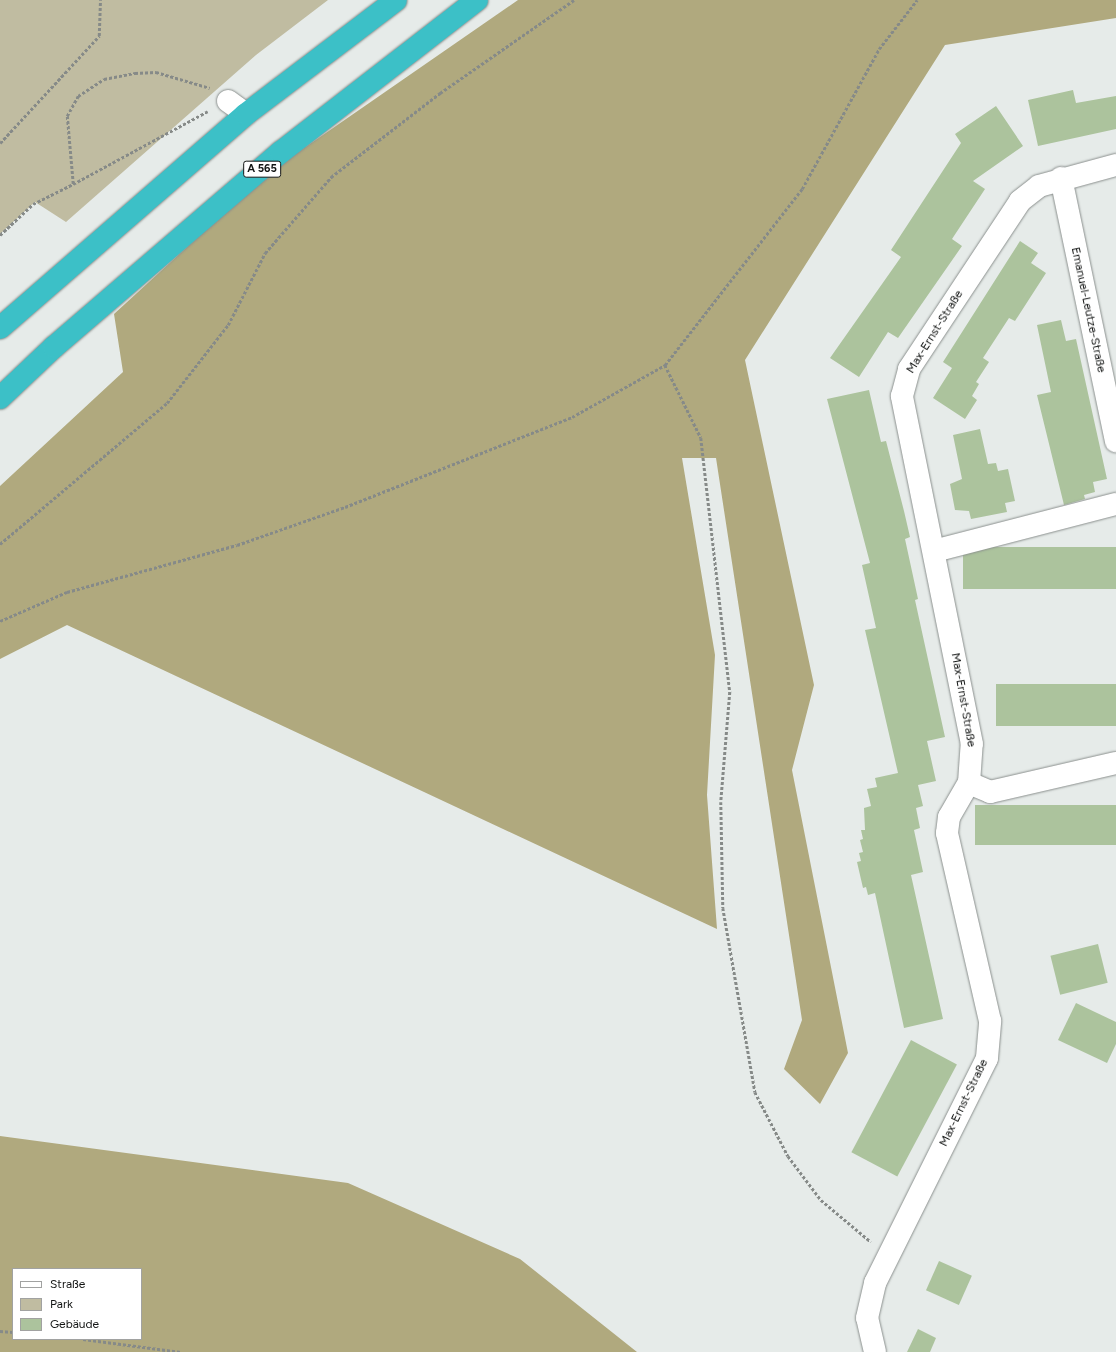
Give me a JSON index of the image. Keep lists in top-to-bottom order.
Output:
{
  "streets": {
    "highway": ["A 565"],
    "street": ["Emanuel-Leutze-Straße", "Max-Ernst-Straße"]
  },
  "crossings": [
    ["Emanuel-Leutze-Straße", "Max-Ernst-Straße"]
  ],
  "legend": ["Straße", "Park", "Gebäude"]
}
